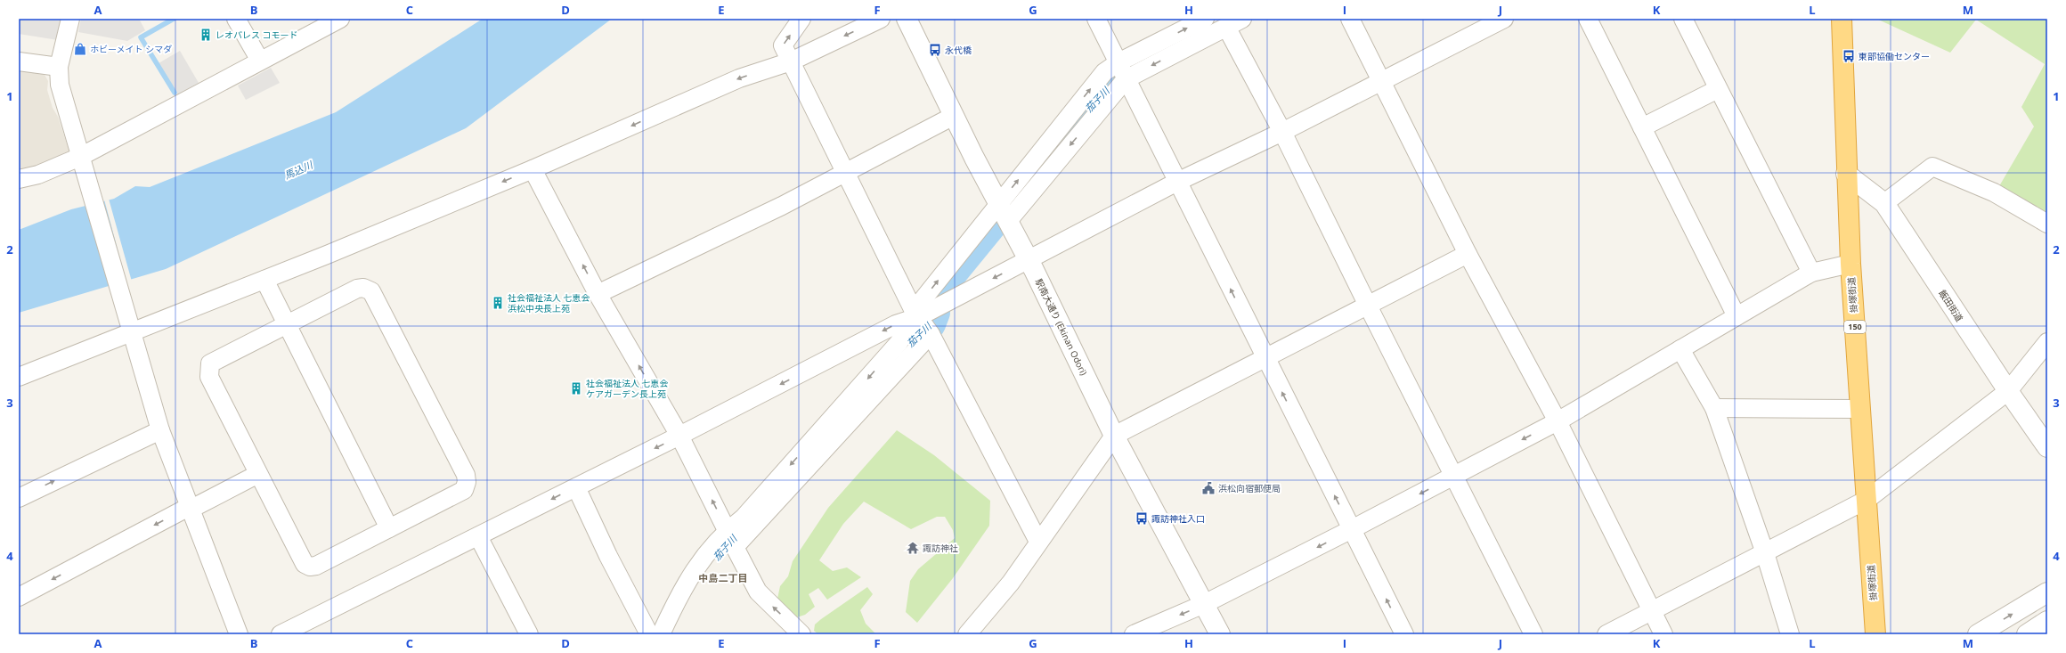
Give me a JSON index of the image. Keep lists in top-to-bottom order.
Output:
{
  "streets": {
    "highway": ["掛塚街道", "150"],
    "street": ["飯田街道", "駅南大通り (Ekinan Odori)"]
  },
  "crossings": [
    ["掛塚街道", "飯田街道"]
  ],
  "districts": ["中島二丁目"],
  "water": ["茄子川", "馬込川"],
  "places": {
    "building": ["レオパレス コモード", "社会福祉法人 七恵会 浜松中央長上苑", "社会福祉法人 七恵会 ケアガーデン長上苑"],
    "shop": ["ホビーメイト シマダ"],
    "bus stop": ["永代橋", "東部協働センター", "諏訪神社入口"],
    "public building": ["浜松向宿郵便局"],
    "temple": ["諏訪神社"]
  },
  "grid": {
    "columns": [
      "A",
      "B",
      "C",
      "D",
      "E",
      "F",
      "G",
      "H",
      "I",
      "J",
      "K",
      "L",
      "M"
    ],
    "rows": [
      "1",
      "2",
      "3",
      "4"
    ]
  }
}
